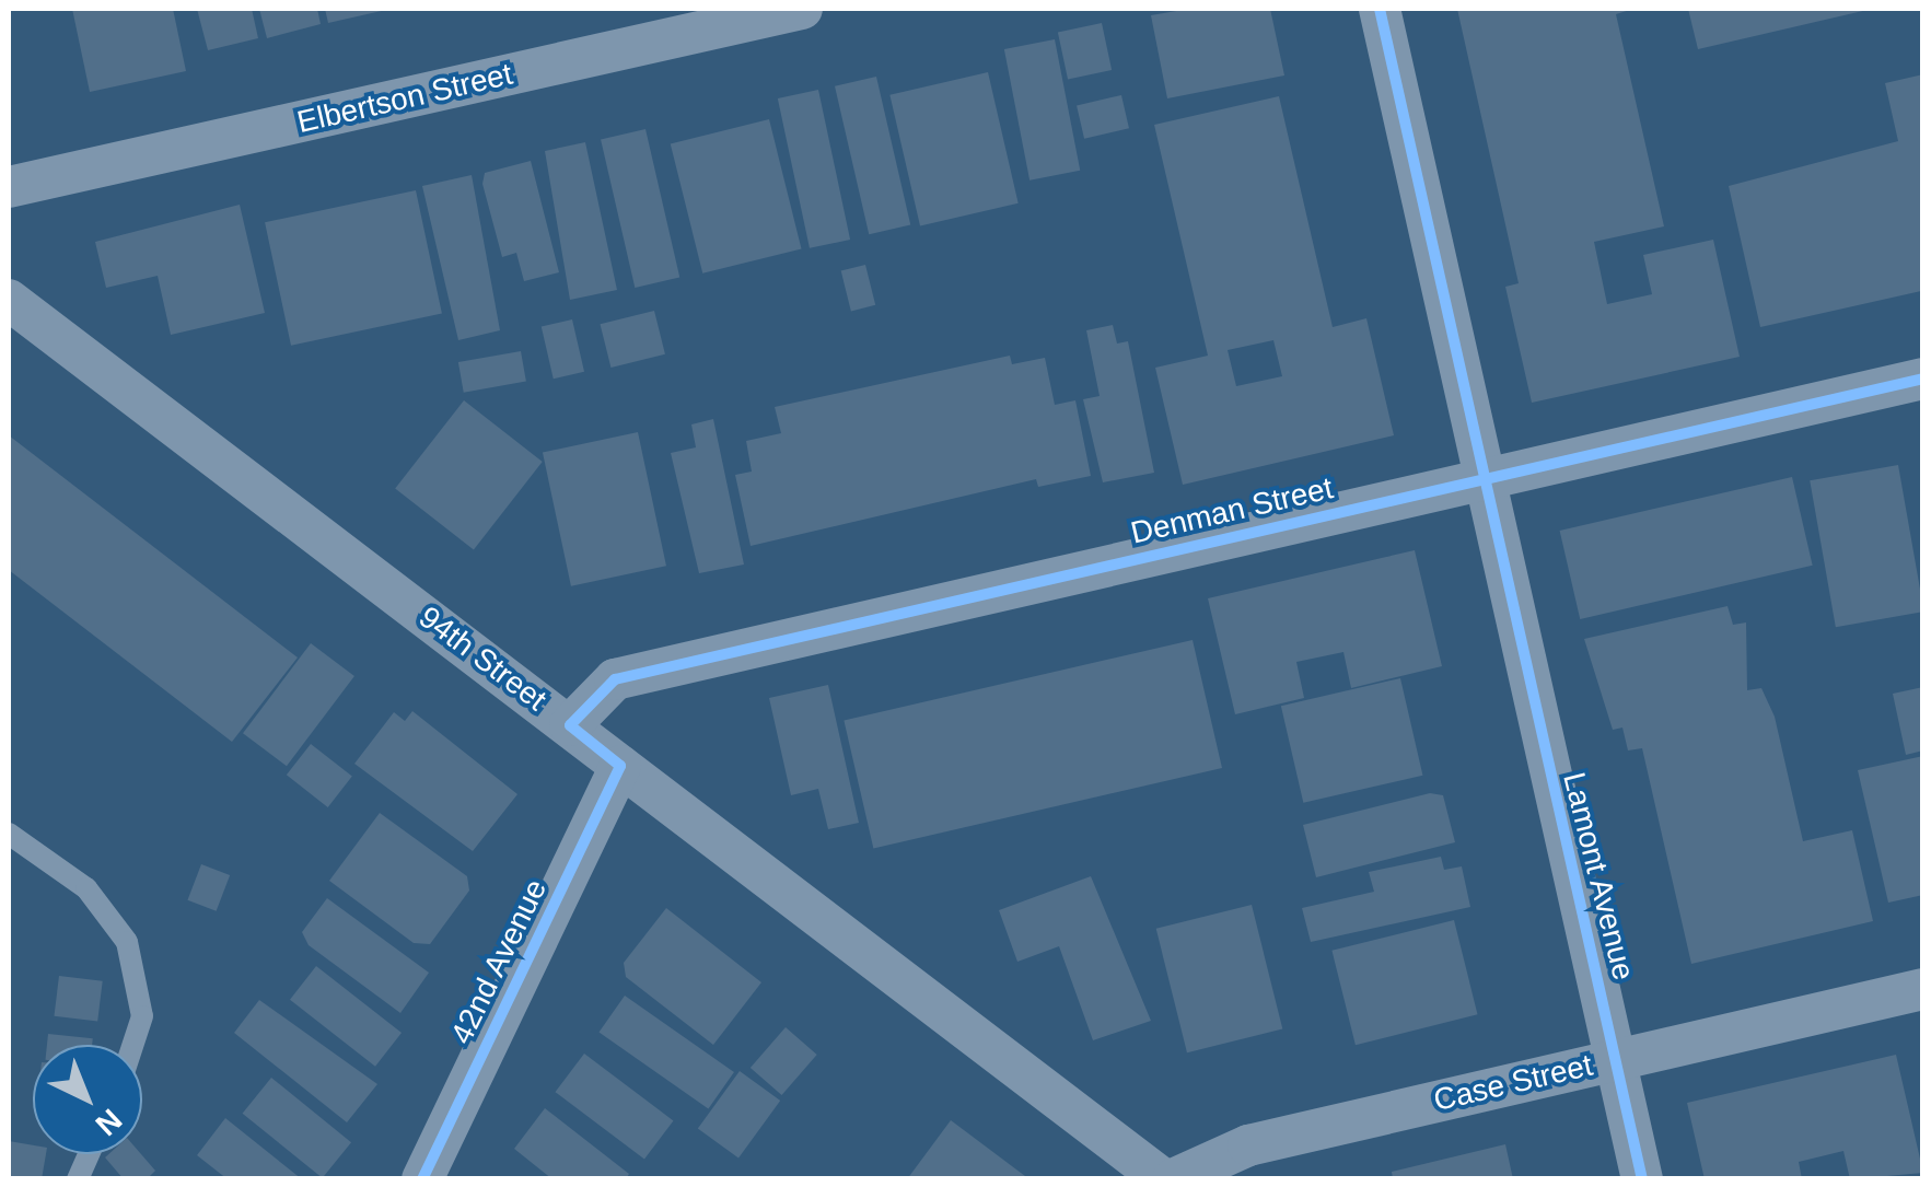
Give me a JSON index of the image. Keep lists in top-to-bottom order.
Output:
{
  "streets": {
    "street": [
      "Elbertson Street",
      "Denman Street",
      "94th Street",
      "Lamont Avenue",
      "42nd Avenue",
      "Case Street"
    ]
  },
  "crossings": [
    ["Denman Street", "94th Street"],
    ["Denman Street", "Lamont Avenue"],
    ["94th Street", "42nd Avenue"],
    ["Lamont Avenue", "Case Street"]
  ],
  "north": "bottom right"
}
